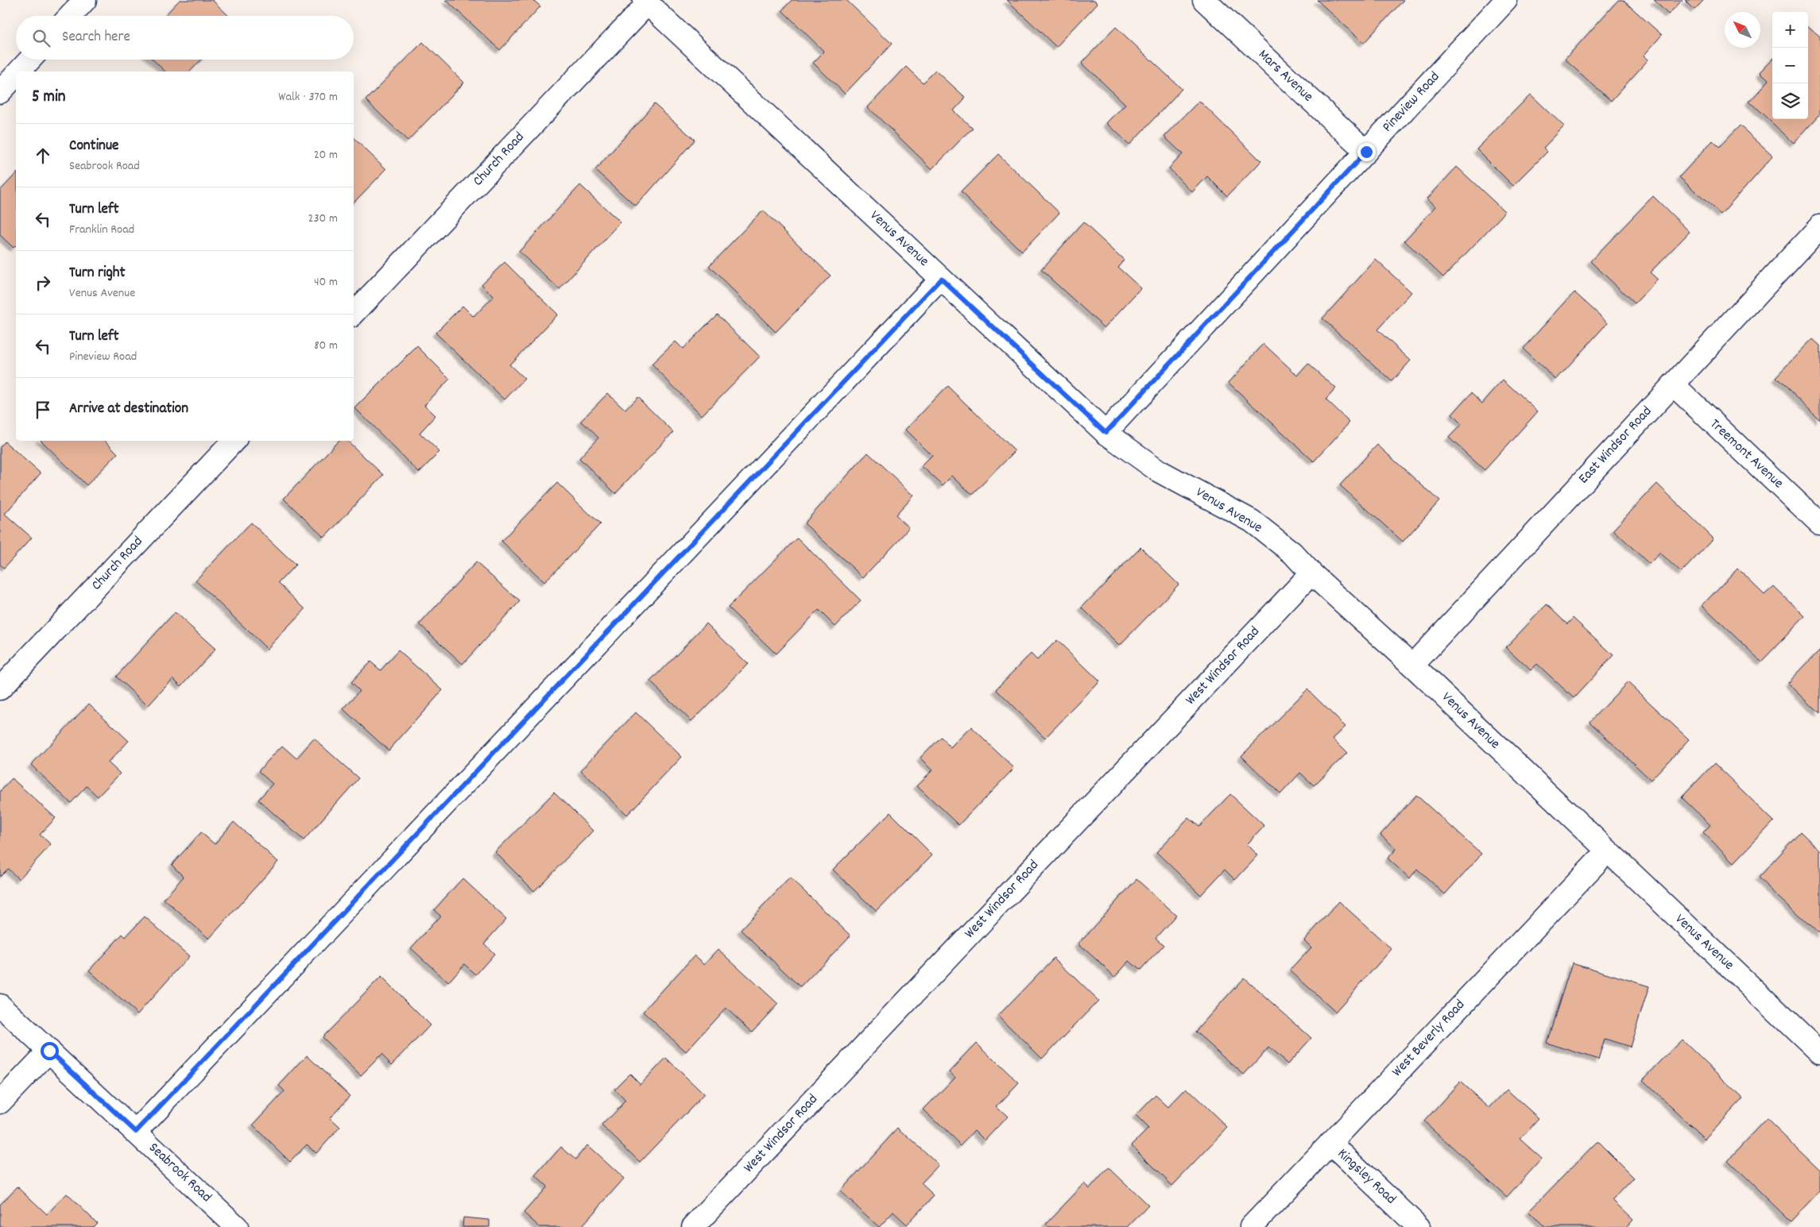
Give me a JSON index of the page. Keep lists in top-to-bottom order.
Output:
{
  "streets": {
    "street": [
      "Mars Avenue",
      "Pineview Road",
      "Church Road",
      "Venus Avenue",
      "East Windsor Road",
      "Treemont Avenue",
      "West Windsor Road",
      "West Beverly Road",
      "Seabrook Road",
      "Kingsley Road"
    ]
  },
  "crossings": [
    ["Mars Avenue", "Pineview Road"],
    ["Pineview Road", "Venus Avenue"],
    ["Church Road", "Venus Avenue"],
    ["Venus Avenue", "East Windsor Road"],
    ["Venus Avenue", "West Windsor Road"],
    ["Venus Avenue", "West Beverly Road"],
    ["East Windsor Road", "Treemont Avenue"],
    ["West Beverly Road", "Kingsley Road"]
  ],
  "north": "top left",
  "page": {
    "map_buttons": ["+", "−"],
    "search": "Search here",
    "heading": ["5 min", "Walk · 370 m"],
    "list": [
      ["Continue", "Seabrook Road", "20 m"],
      ["Turn left", "Franklin Road", "230 m"],
      ["Turn right", "Venus Avenue", "40 m"],
      ["Turn left", "Pineview Road", "80 m"],
      "Arrive at destination"
    ]
  }
}
